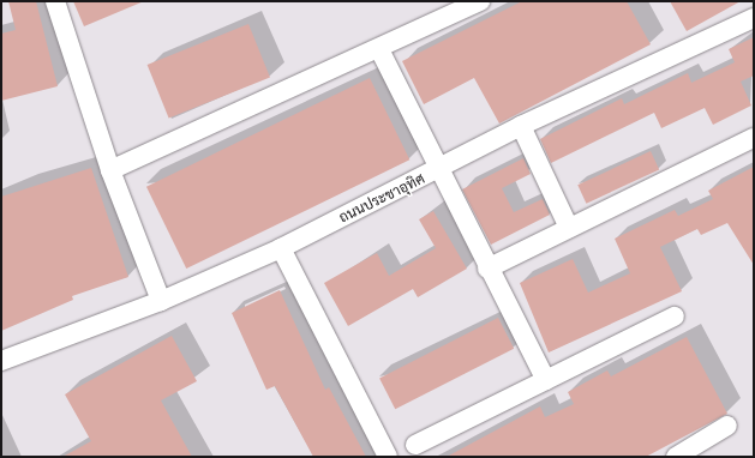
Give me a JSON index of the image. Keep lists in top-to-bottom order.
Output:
{
  "streets": {
    "street": ["ถนนประชาอุทิศ"]
  }
}
